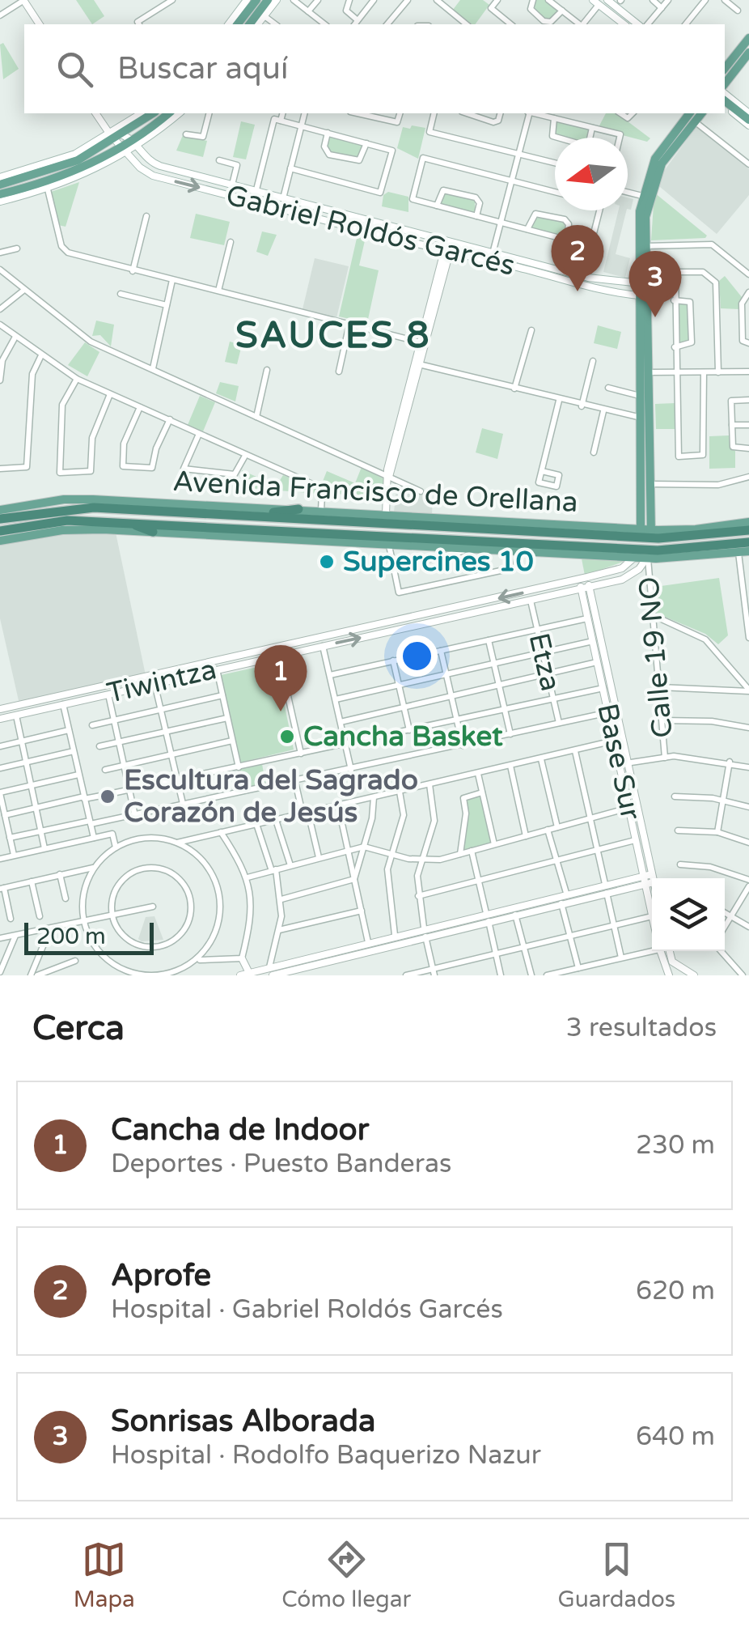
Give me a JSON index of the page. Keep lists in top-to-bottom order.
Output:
{
  "streets": {
    "highway": ["Avenida Francisco de Orellana"],
    "street": [
      "Gabriel Roldós Garcés",
      "Calle 19 NO",
      "Etza",
      "Tiwintza",
      "Base Sur"
    ]
  },
  "crossings": [
    ["Avenida Francisco de Orellana", "Calle 19 NO"],
    ["Avenida Francisco de Orellana", "Tiwintza"],
    ["Calle 19 NO", "Tiwintza"],
    ["Etza", "Tiwintza"],
    ["Tiwintza", "Base Sur"]
  ],
  "districts": ["SAUCES 8"],
  "places": ["Supercines 10", "Cancha Basket", "Escultura del Sagrado Corazón de Jesús"],
  "scale_bar": "200 m",
  "north": "left",
  "page": {
    "search": "Buscar aquí",
    "pins": ["2", "3", "1"],
    "scale": "200 m",
    "heading": ["Cerca", "3 resultados"],
    "list": [
      {
        "mark": "1",
        "name": "Cancha de Indoor",
        "note": "Deportes · Puesto Banderas",
        "value": "230 m"
      },
      {
        "mark": "2",
        "name": "Aprofe",
        "note": "Hospital · Gabriel Roldós Garcés",
        "value": "620 m"
      },
      {
        "mark": "3",
        "name": "Sonrisas Alborada",
        "note": "Hospital · Rodolfo Baquerizo Nazur",
        "value": "640 m"
      }
    ],
    "nav": ["Mapa", "Cómo llegar", "Guardados"]
  }
}
